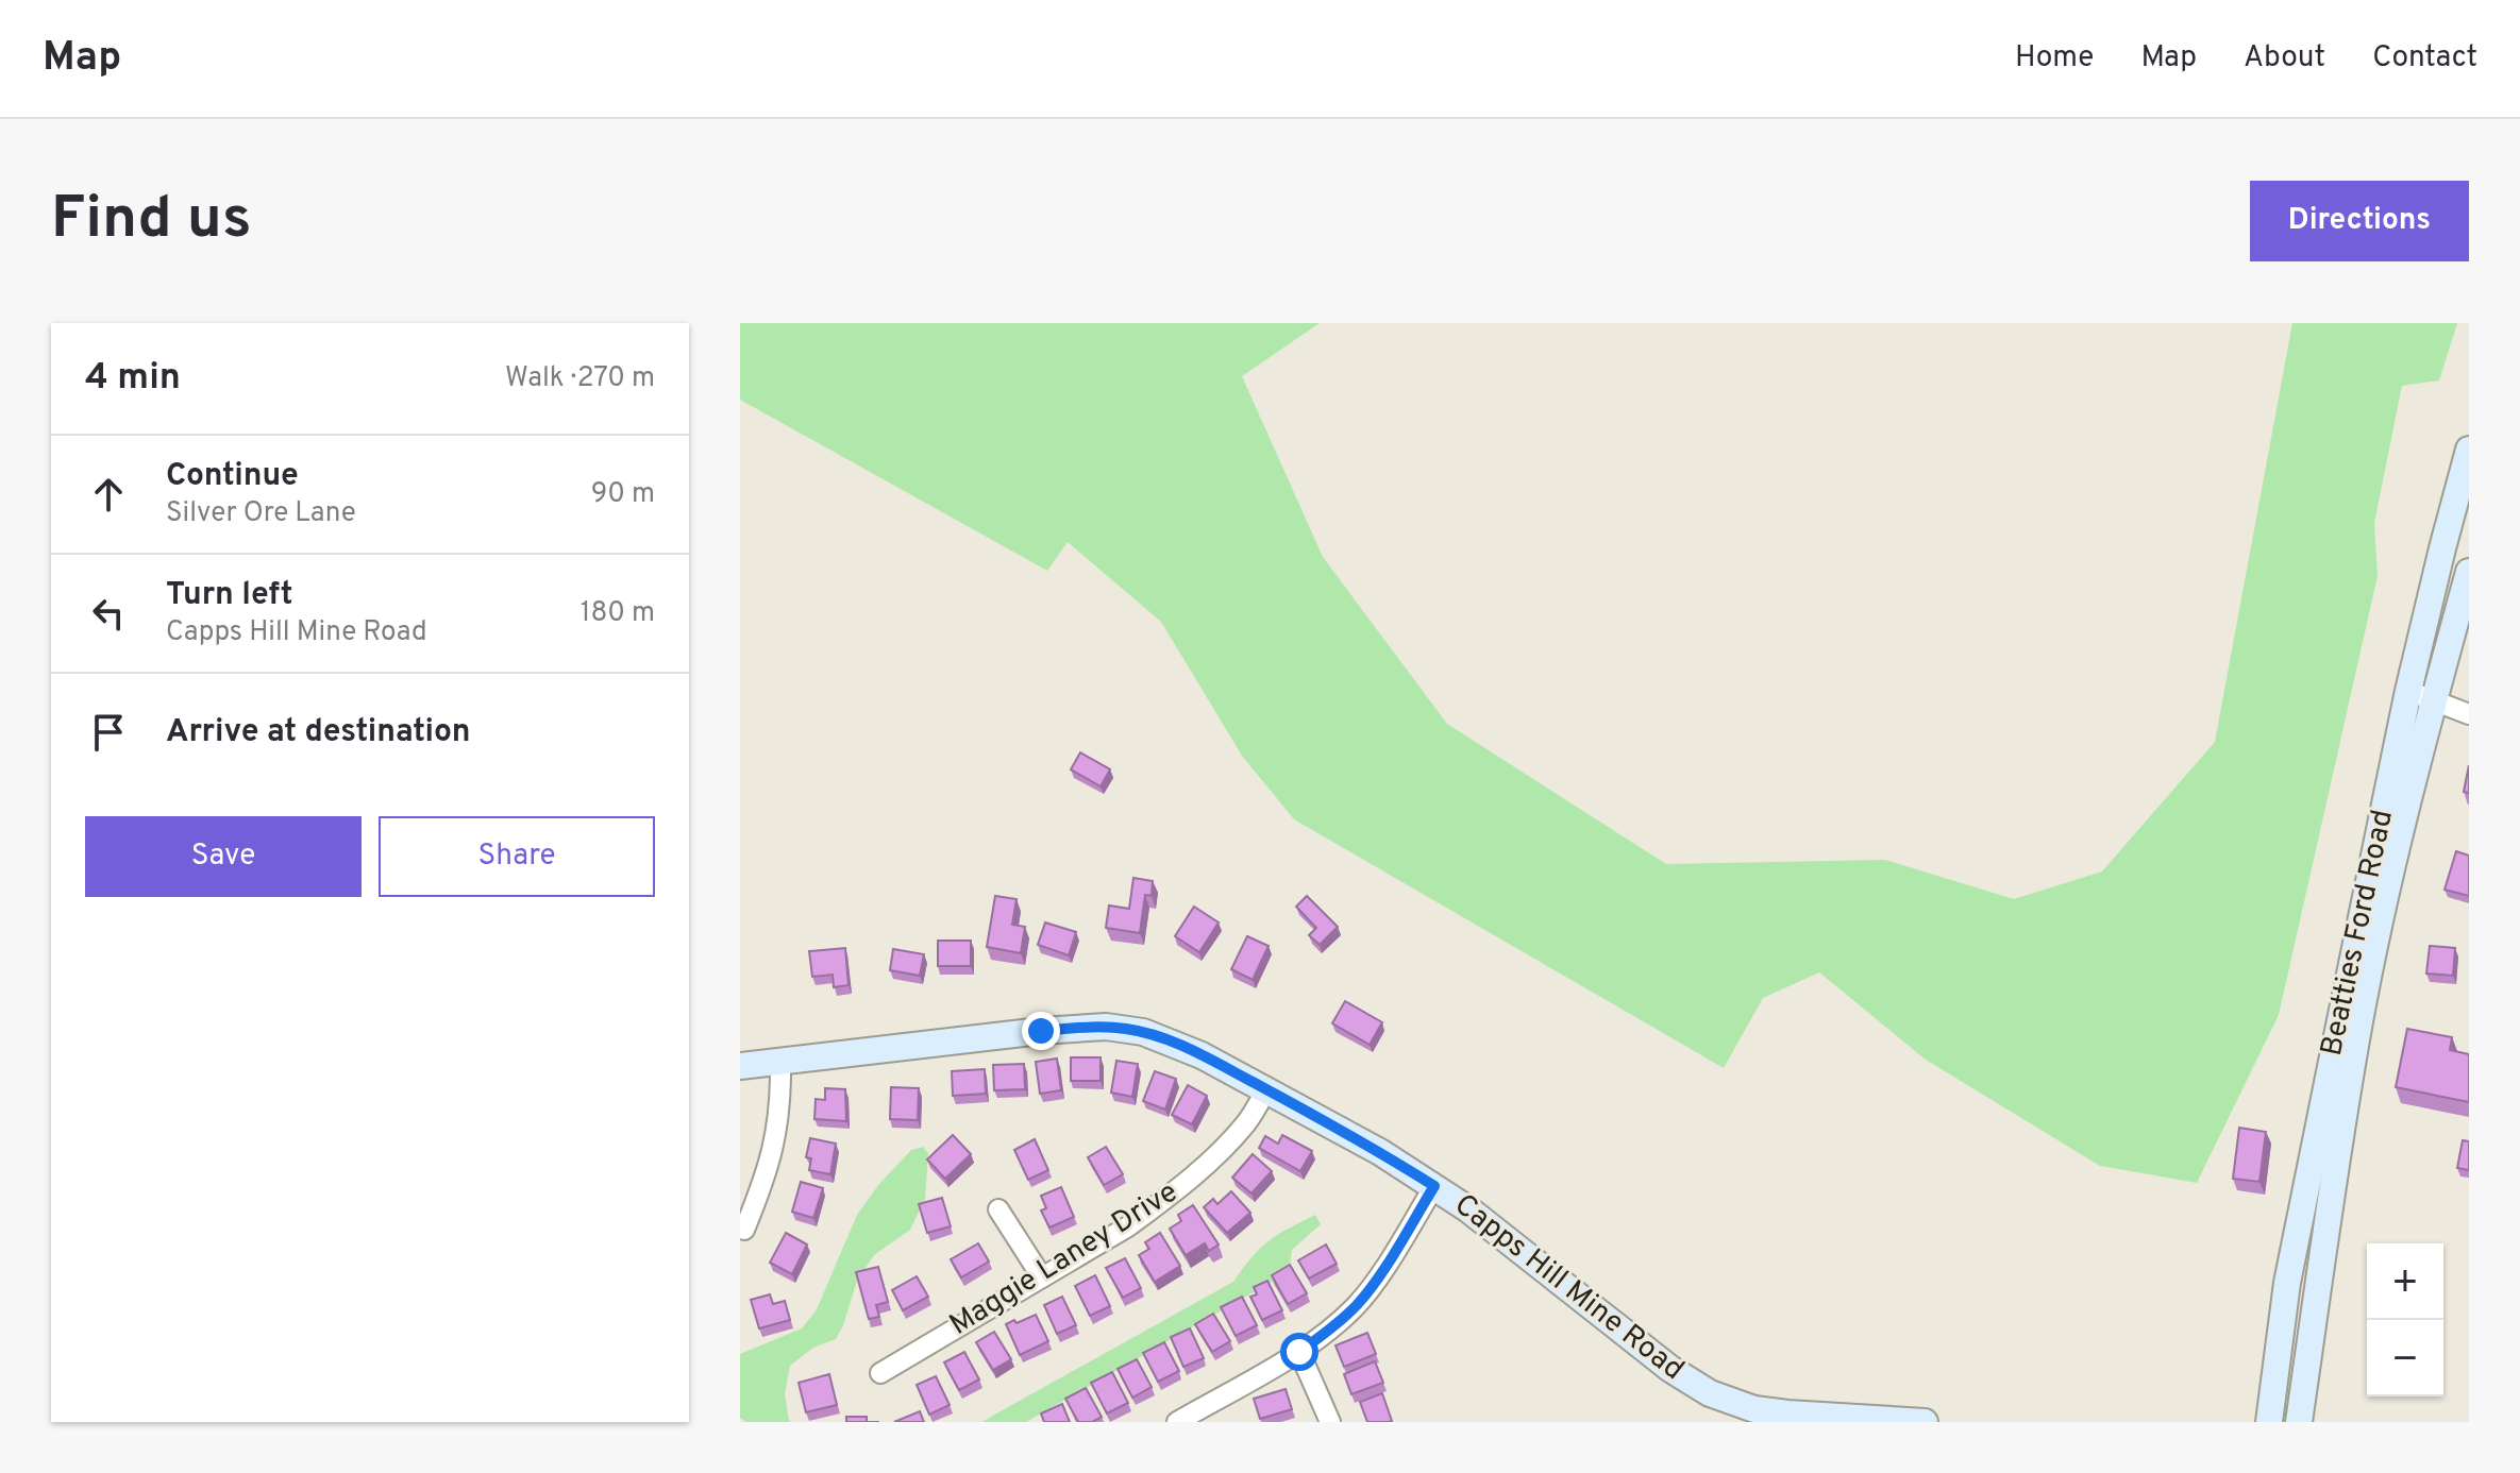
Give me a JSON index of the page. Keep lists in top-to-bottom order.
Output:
{
  "streets": {
    "main road": ["Beatties Ford Road", "Capps Hill Mine Road"],
    "street": ["Maggie Laney Drive"]
  },
  "crossings": [
    ["Maggie Laney Drive", "Capps Hill Mine Road"]
  ],
  "page": {
    "header": "Map",
    "nav": [
      "Home",
      "Map",
      "About",
      "Contact"
    ],
    "buttons": [
      "Directions",
      ["Save", "Share"]
    ],
    "title": "Find us",
    "heading": ["4 min", "Walk · 270 m"],
    "list": [
      ["Continue", "Silver Ore Lane", "90 m"],
      ["Turn left", "Capps Hill Mine Road", "180 m"],
      "Arrive at destination"
    ],
    "map_buttons": ["+", "−"]
  }
}
